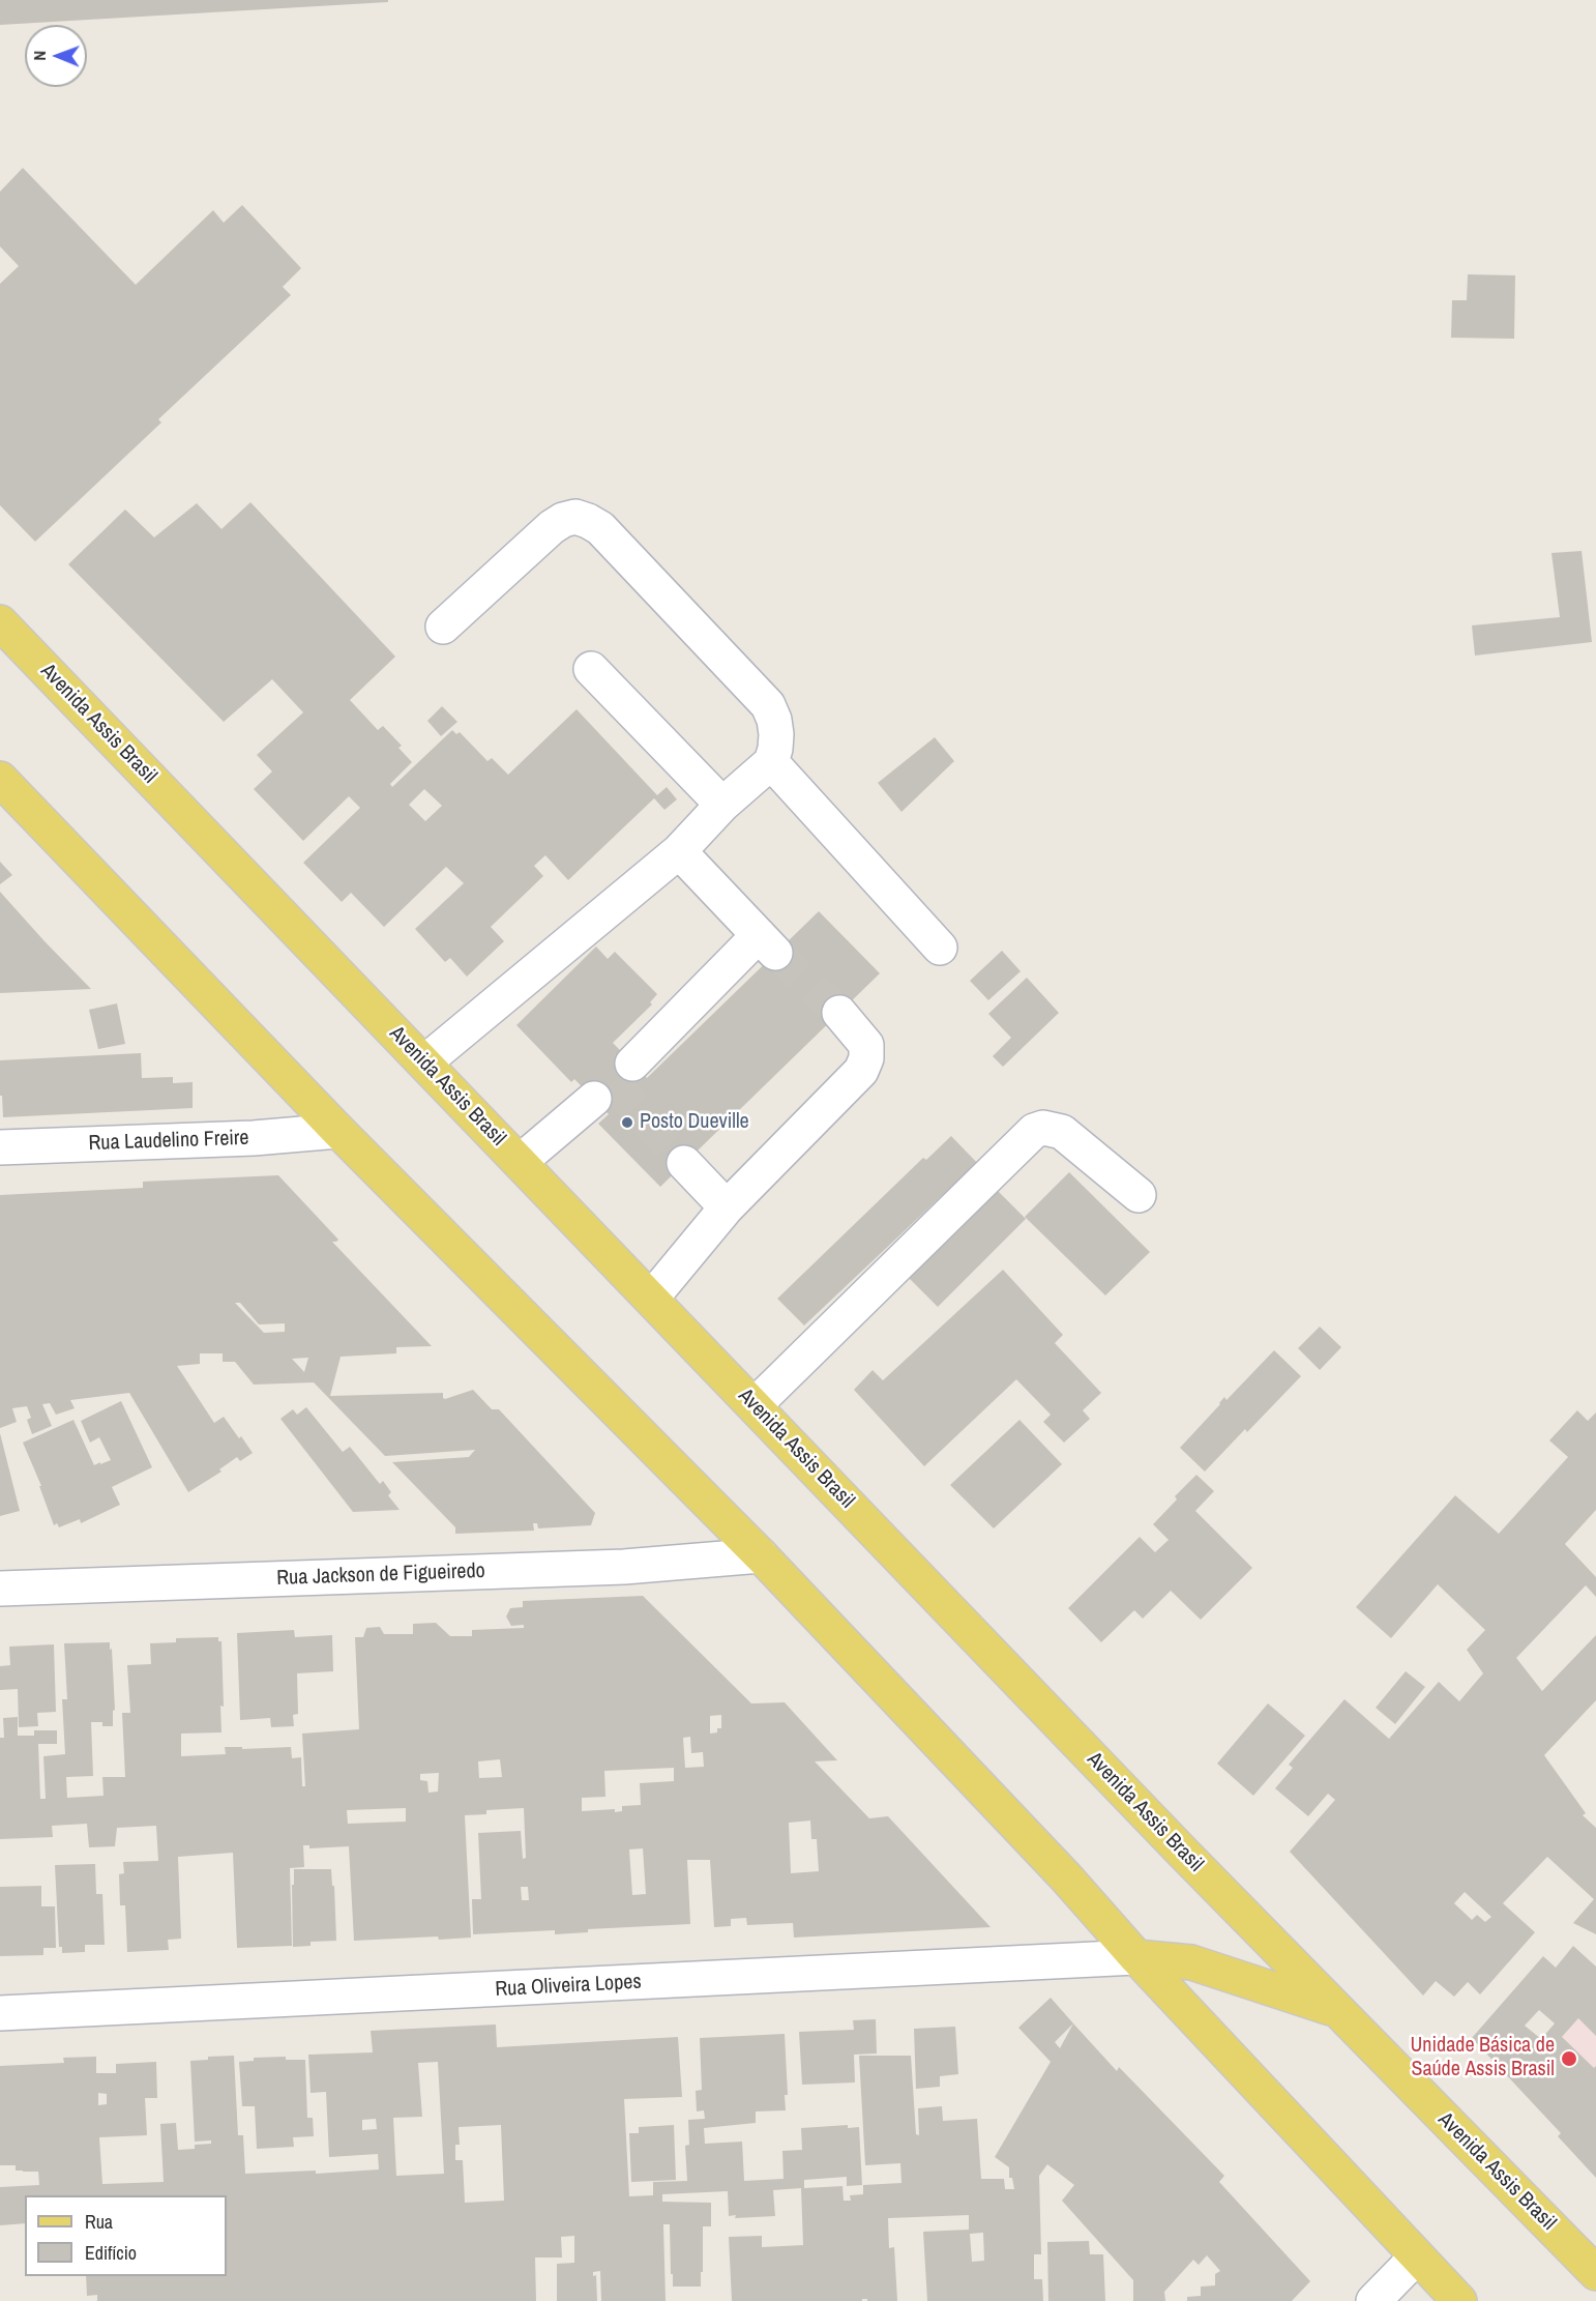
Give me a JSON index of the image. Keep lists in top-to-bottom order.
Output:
{
  "streets": {
    "main road": ["Avenida Assis Brasil"],
    "street": ["Rua Laudelino Freire", "Rua Jackson de Figueiredo", "Rua Oliveira Lopes"]
  },
  "places": ["Posto Dueville", "Unidade Básica de Saúde Assis Brasil"],
  "legend": ["Rua", "Edifício"],
  "north": "left"
}
